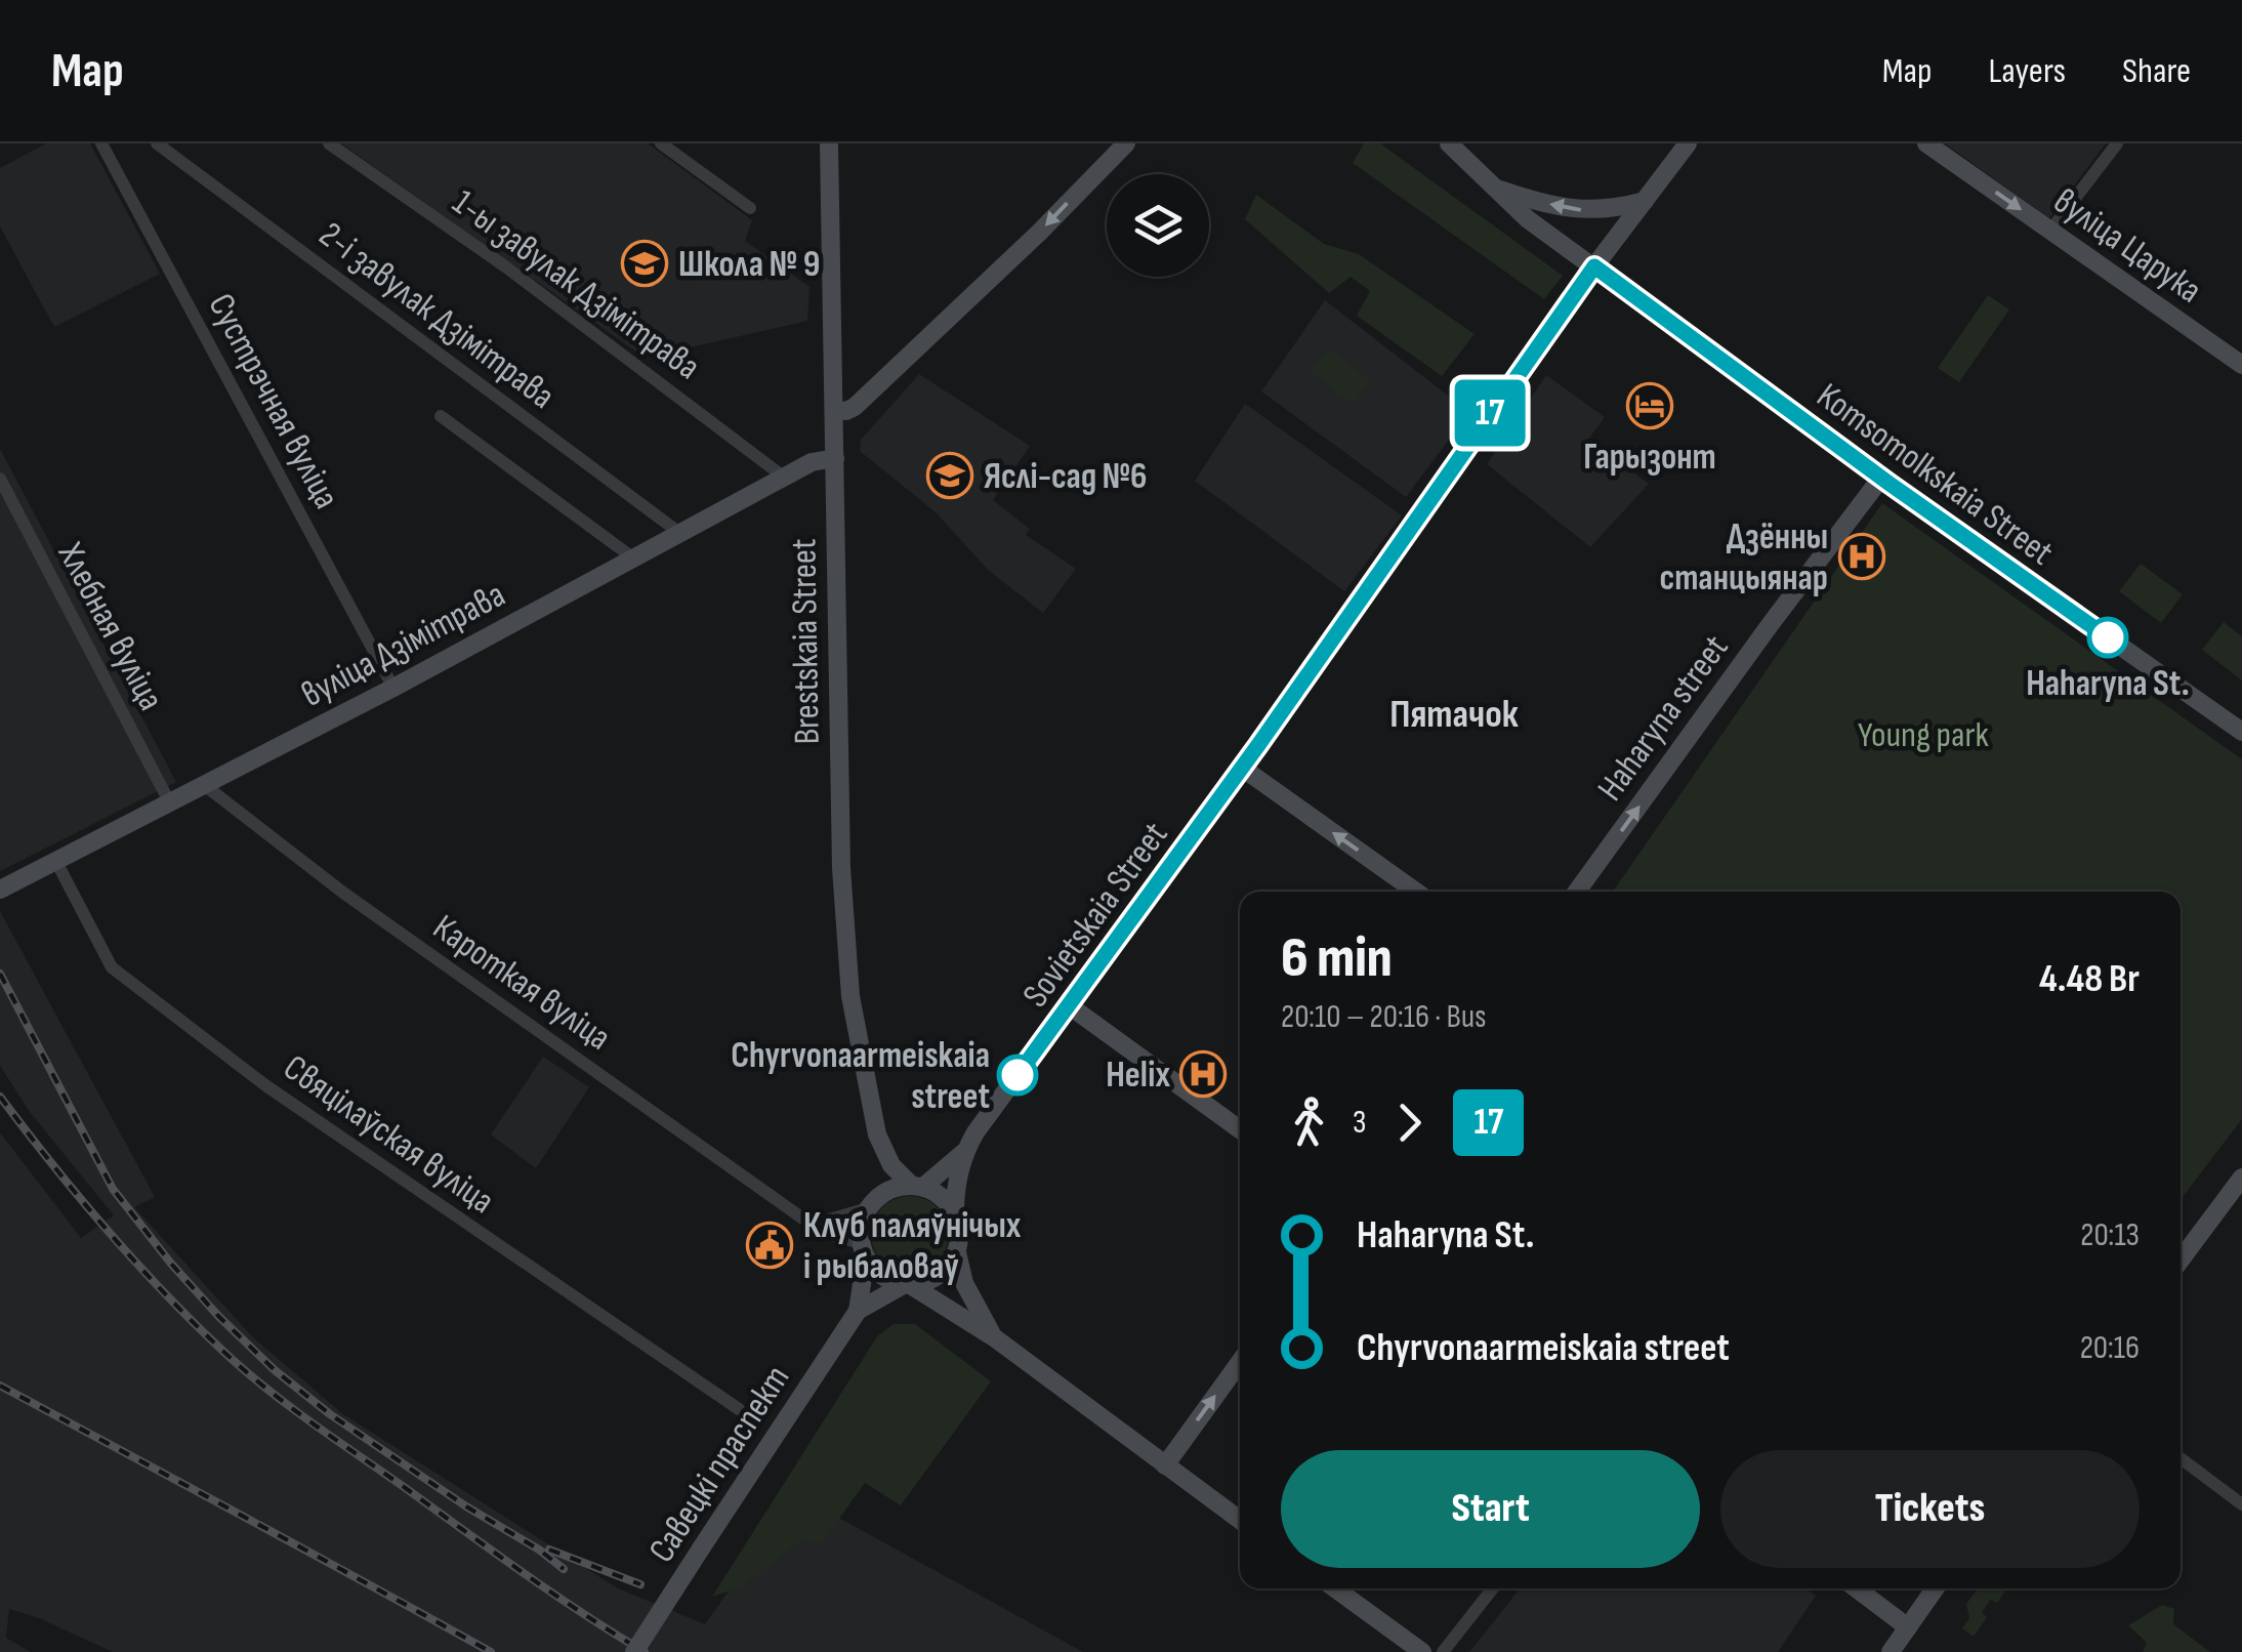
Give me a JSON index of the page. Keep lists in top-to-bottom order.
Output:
{
  "streets": {
    "main road": [
      "вуліца Царука",
      "Komsomolkskaia Street",
      "Brestskaia Street",
      "вуліца Дзімітрава",
      "Haharyna street",
      "Sovietskaia Street",
      "Савецкі праспект"
    ],
    "street": [
      "1-ы завулак Дзімітрава",
      "2-і завулак Дзімітрава",
      "Сустрэчная вуліца",
      "Хлебная вуліца",
      "Кароткая вуліца",
      "Свяцілаўская вуліца"
    ]
  },
  "crossings": [
    ["1-ы завулак Дзімітрава", "вуліца Дзімітрава"],
    ["2-і завулак Дзімітрава", "вуліца Дзімітрава"],
    ["Сустрэчная вуліца", "вуліца Дзімітрава"],
    ["Komsomolkskaia Street", "Haharyna street"],
    ["Хлебная вуліца", "вуліца Дзімітрава"],
    ["Brestskaia Street", "вуліца Дзімітрава"],
    ["Brestskaia Street", "Sovietskaia Street"],
    ["Brestskaia Street", "Кароткая вуліца"],
    ["Brestskaia Street", "Савецкі праспект"],
    ["вуліца Дзімітрава", "Кароткая вуліца"],
    ["вуліца Дзімітрава", "Свяцілаўская вуліца"],
    ["Sovietskaia Street", "Кароткая вуліца"],
    ["Sovietskaia Street", "Савецкі праспект"],
    ["Кароткая вуліца", "Савецкі праспект"]
  ],
  "one_way": ["вуліца Царука", "Haharyna street"],
  "districts": ["Пятачок"],
  "parks": ["Young park"],
  "places": {
    "school or university": ["Школа № 9", "Яслі-сад №6"],
    "hotel": ["Гарызонт"],
    "hospital": ["Дзённы станцыянар", "Helix"],
    "other": ["Haharyna St.", "Chyrvonaarmeiskaia street"],
    "public building": ["Клуб паляўнічых і рыбаловаў"]
  },
  "lines": ["bus line 17"],
  "page": {
    "header": "Map",
    "nav": ["Map", "Layers", "Share"],
    "on_map": "17",
    "heading": ["6 min", "20:10 – 20:16 · Bus", "4.48 Br"],
    "legs": ["3", "17"],
    "list": [
      {
        "name": "Haharyna St.",
        "value": "20:13"
      },
      {
        "name": "Chyrvonaarmeiskaia street",
        "value": "20:16"
      }
    ],
    "buttons": ["Start", "Tickets"]
  }
}
